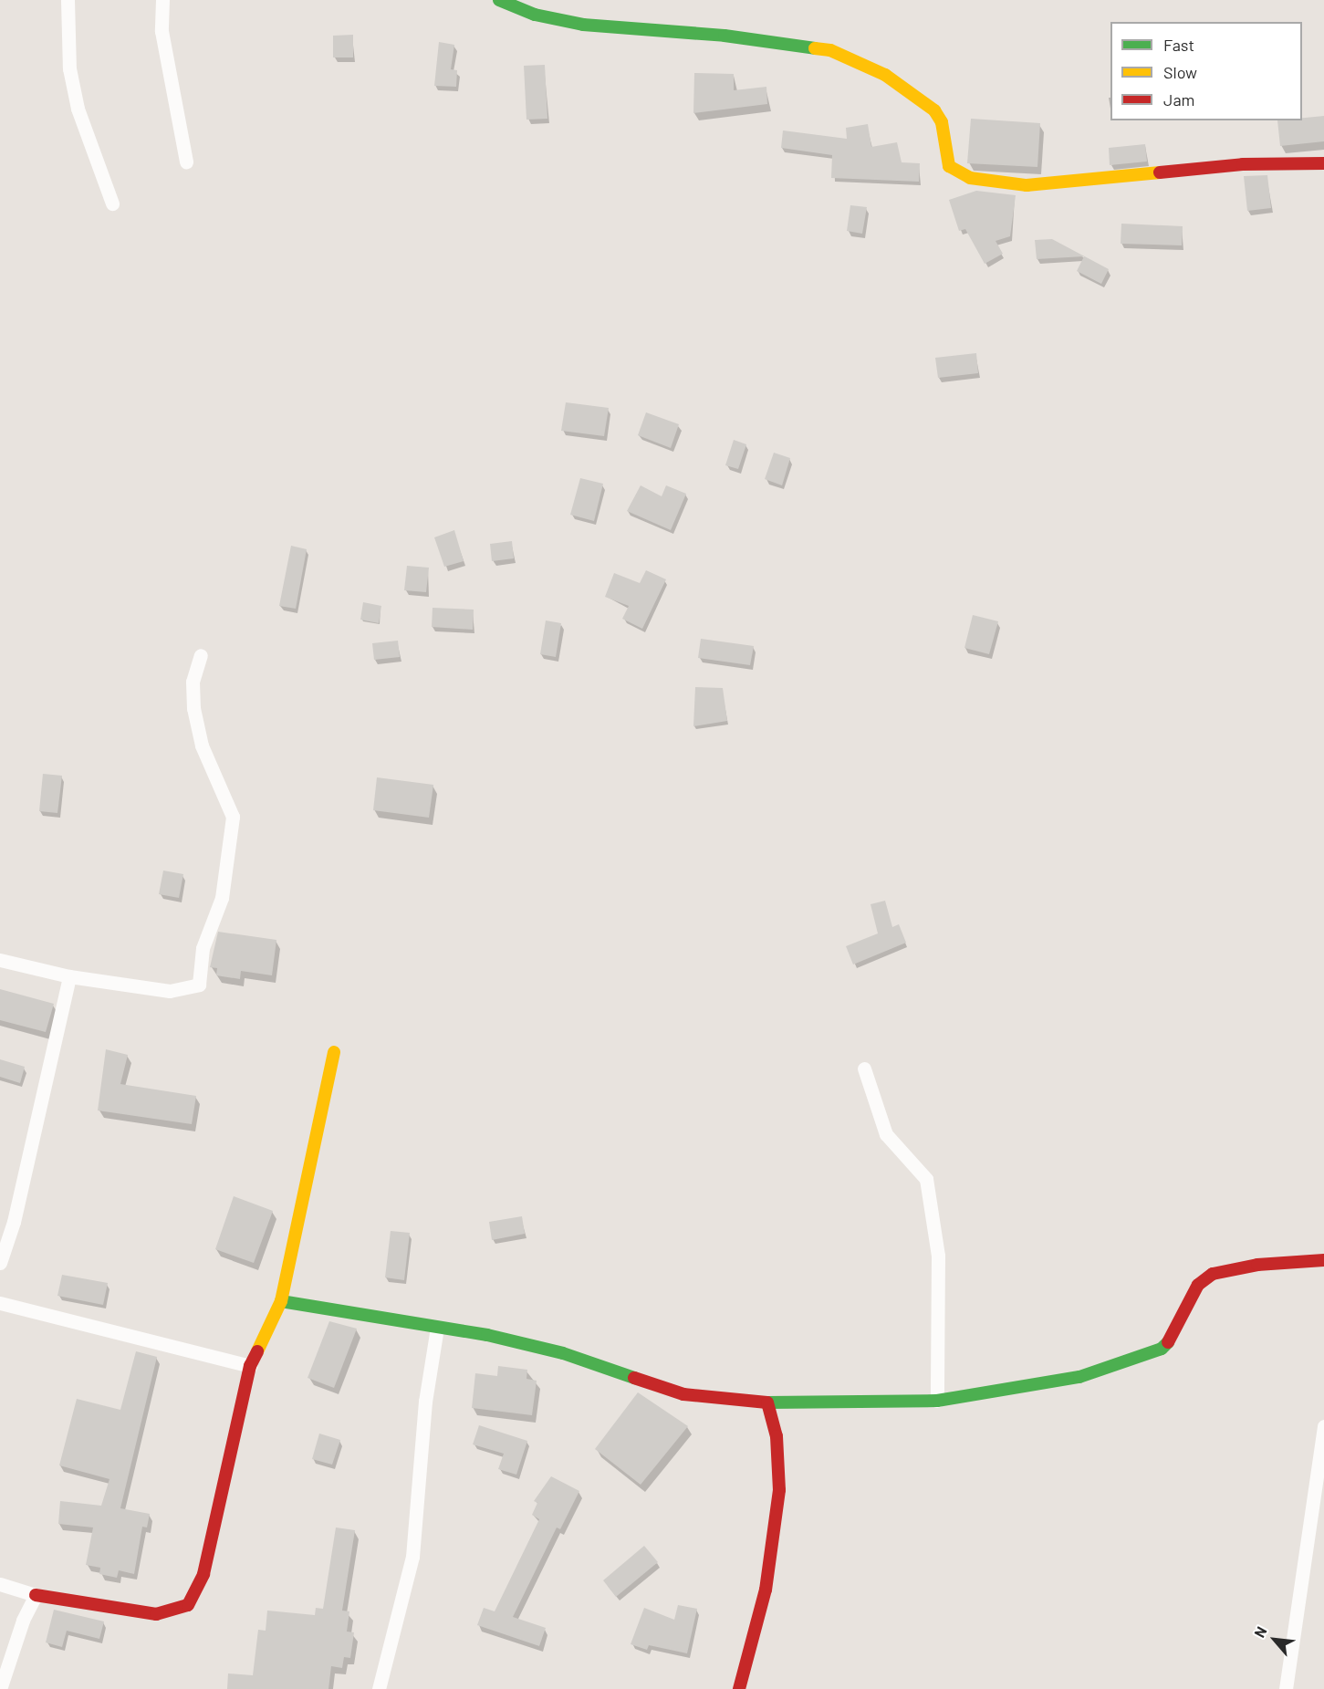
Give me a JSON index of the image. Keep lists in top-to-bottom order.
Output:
{
  "legend": ["Fast", "Slow", "Jam"],
  "north": "top left"
}
